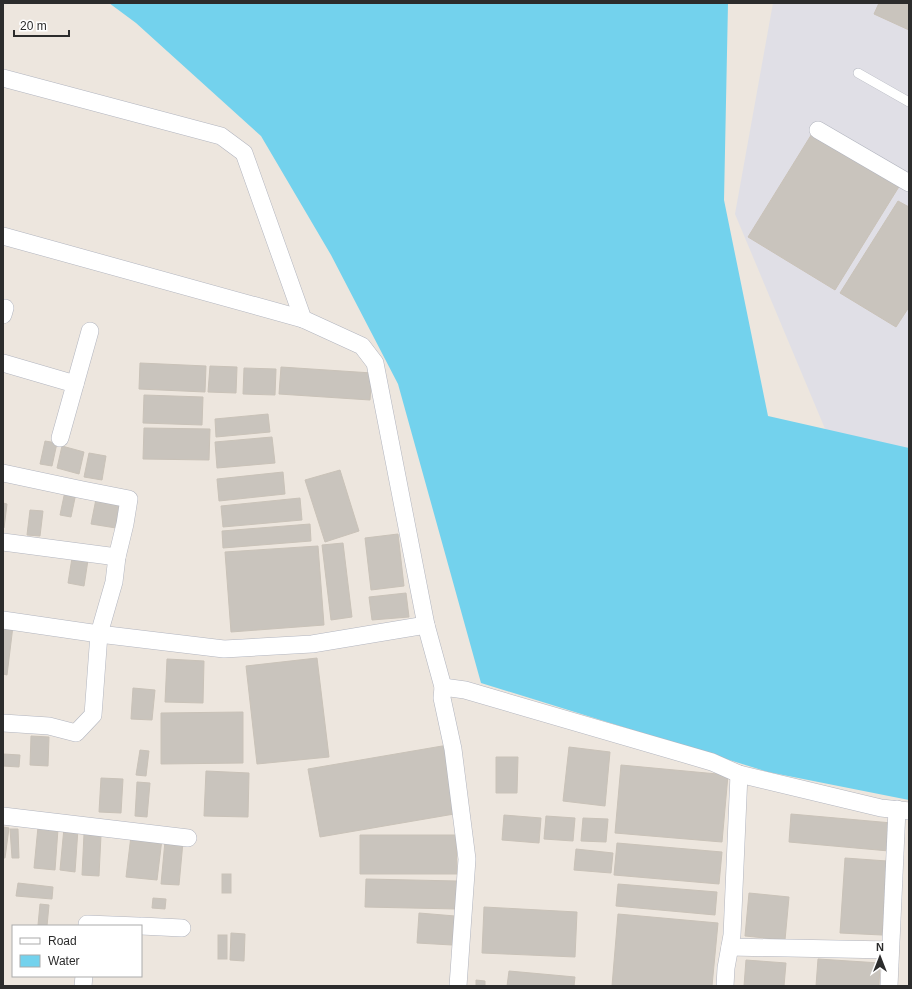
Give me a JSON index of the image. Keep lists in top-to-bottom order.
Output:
{
  "legend": ["Road", "Water"],
  "scale_bar": "20 m",
  "north": "top"
}
